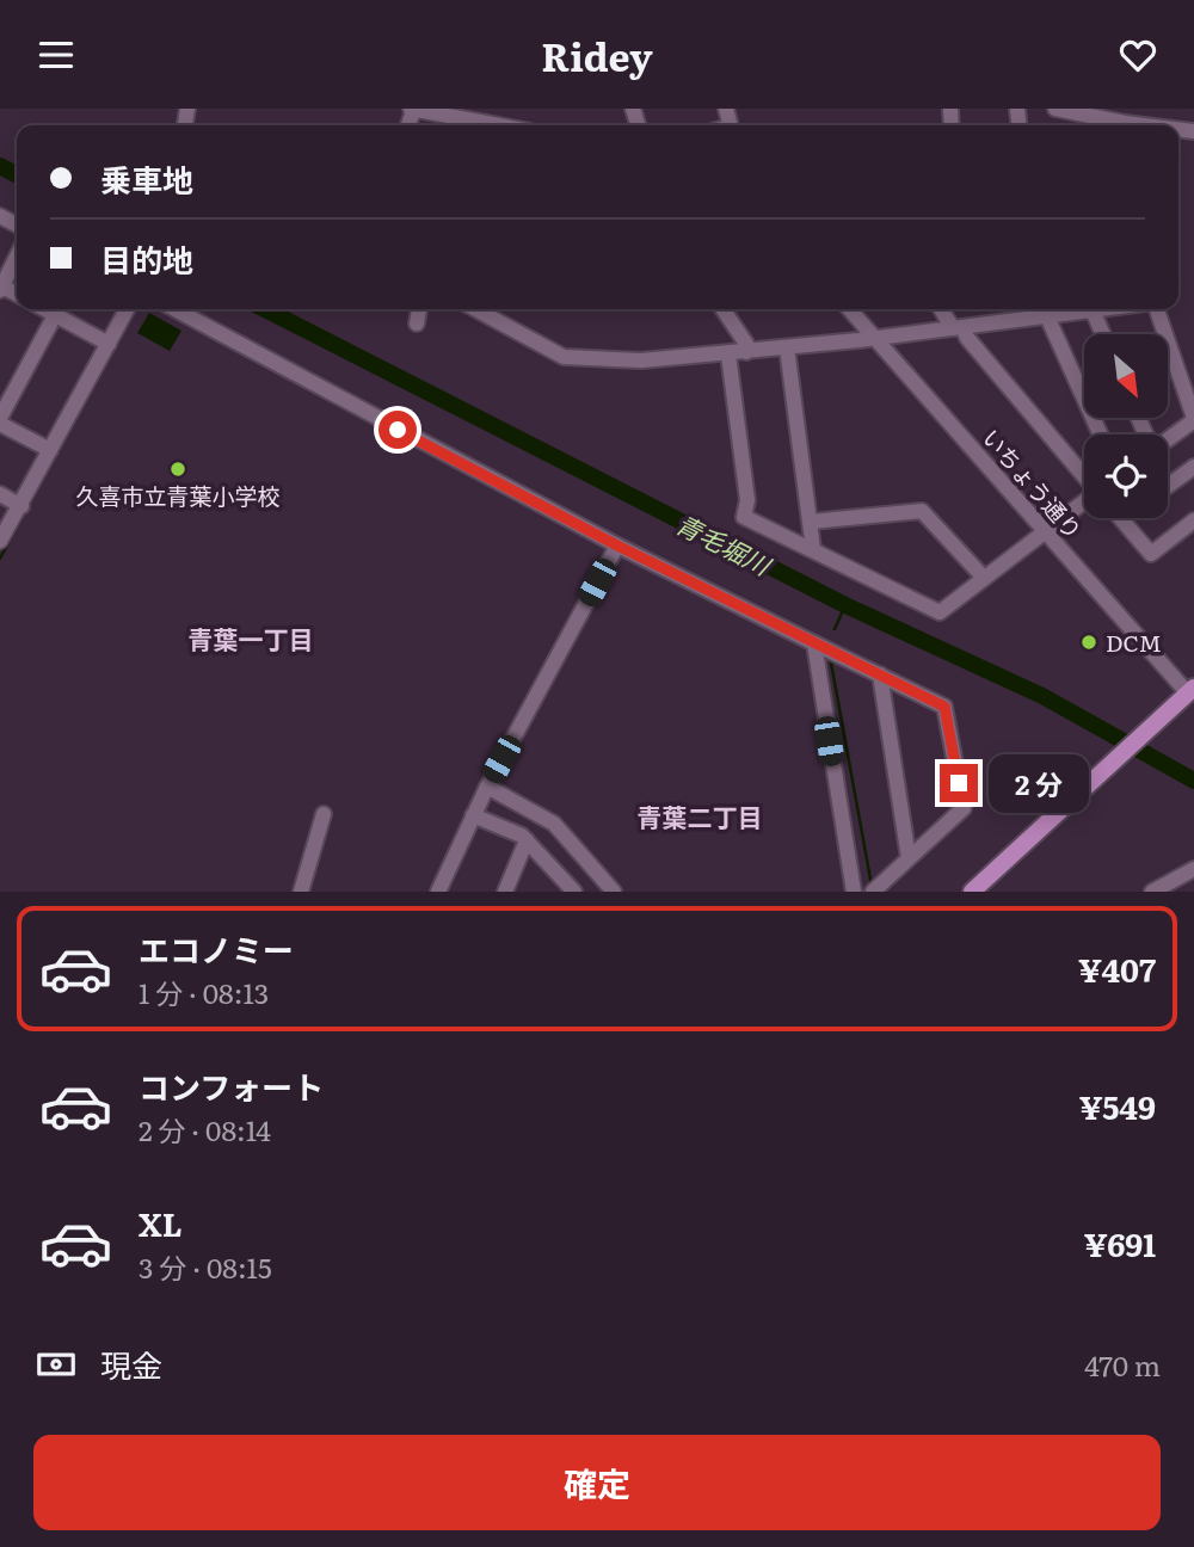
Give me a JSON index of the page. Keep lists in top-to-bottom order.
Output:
{
  "streets": {
    "street": ["いちょう通り"]
  },
  "districts": ["青葉一丁目", "青葉二丁目"],
  "water": ["青毛堀川"],
  "places": ["久喜市立青葉小学校", "DCM"],
  "north": "bottom right",
  "page": {
    "header": "Ridey",
    "banner": ["乗車地", "目的地"],
    "bubble": "2 分",
    "list": [
      {
        "name": "エコノミー",
        "note": "1 分 · 08:13",
        "value": "¥407"
      },
      {
        "name": "コンフォート",
        "note": "2 分 · 08:14",
        "value": "¥549"
      },
      {
        "name": "XL",
        "note": "3 分 · 08:15",
        "value": "¥691"
      }
    ],
    "pay": ["現金", "470 m"],
    "buttons": "確定"
  }
}
